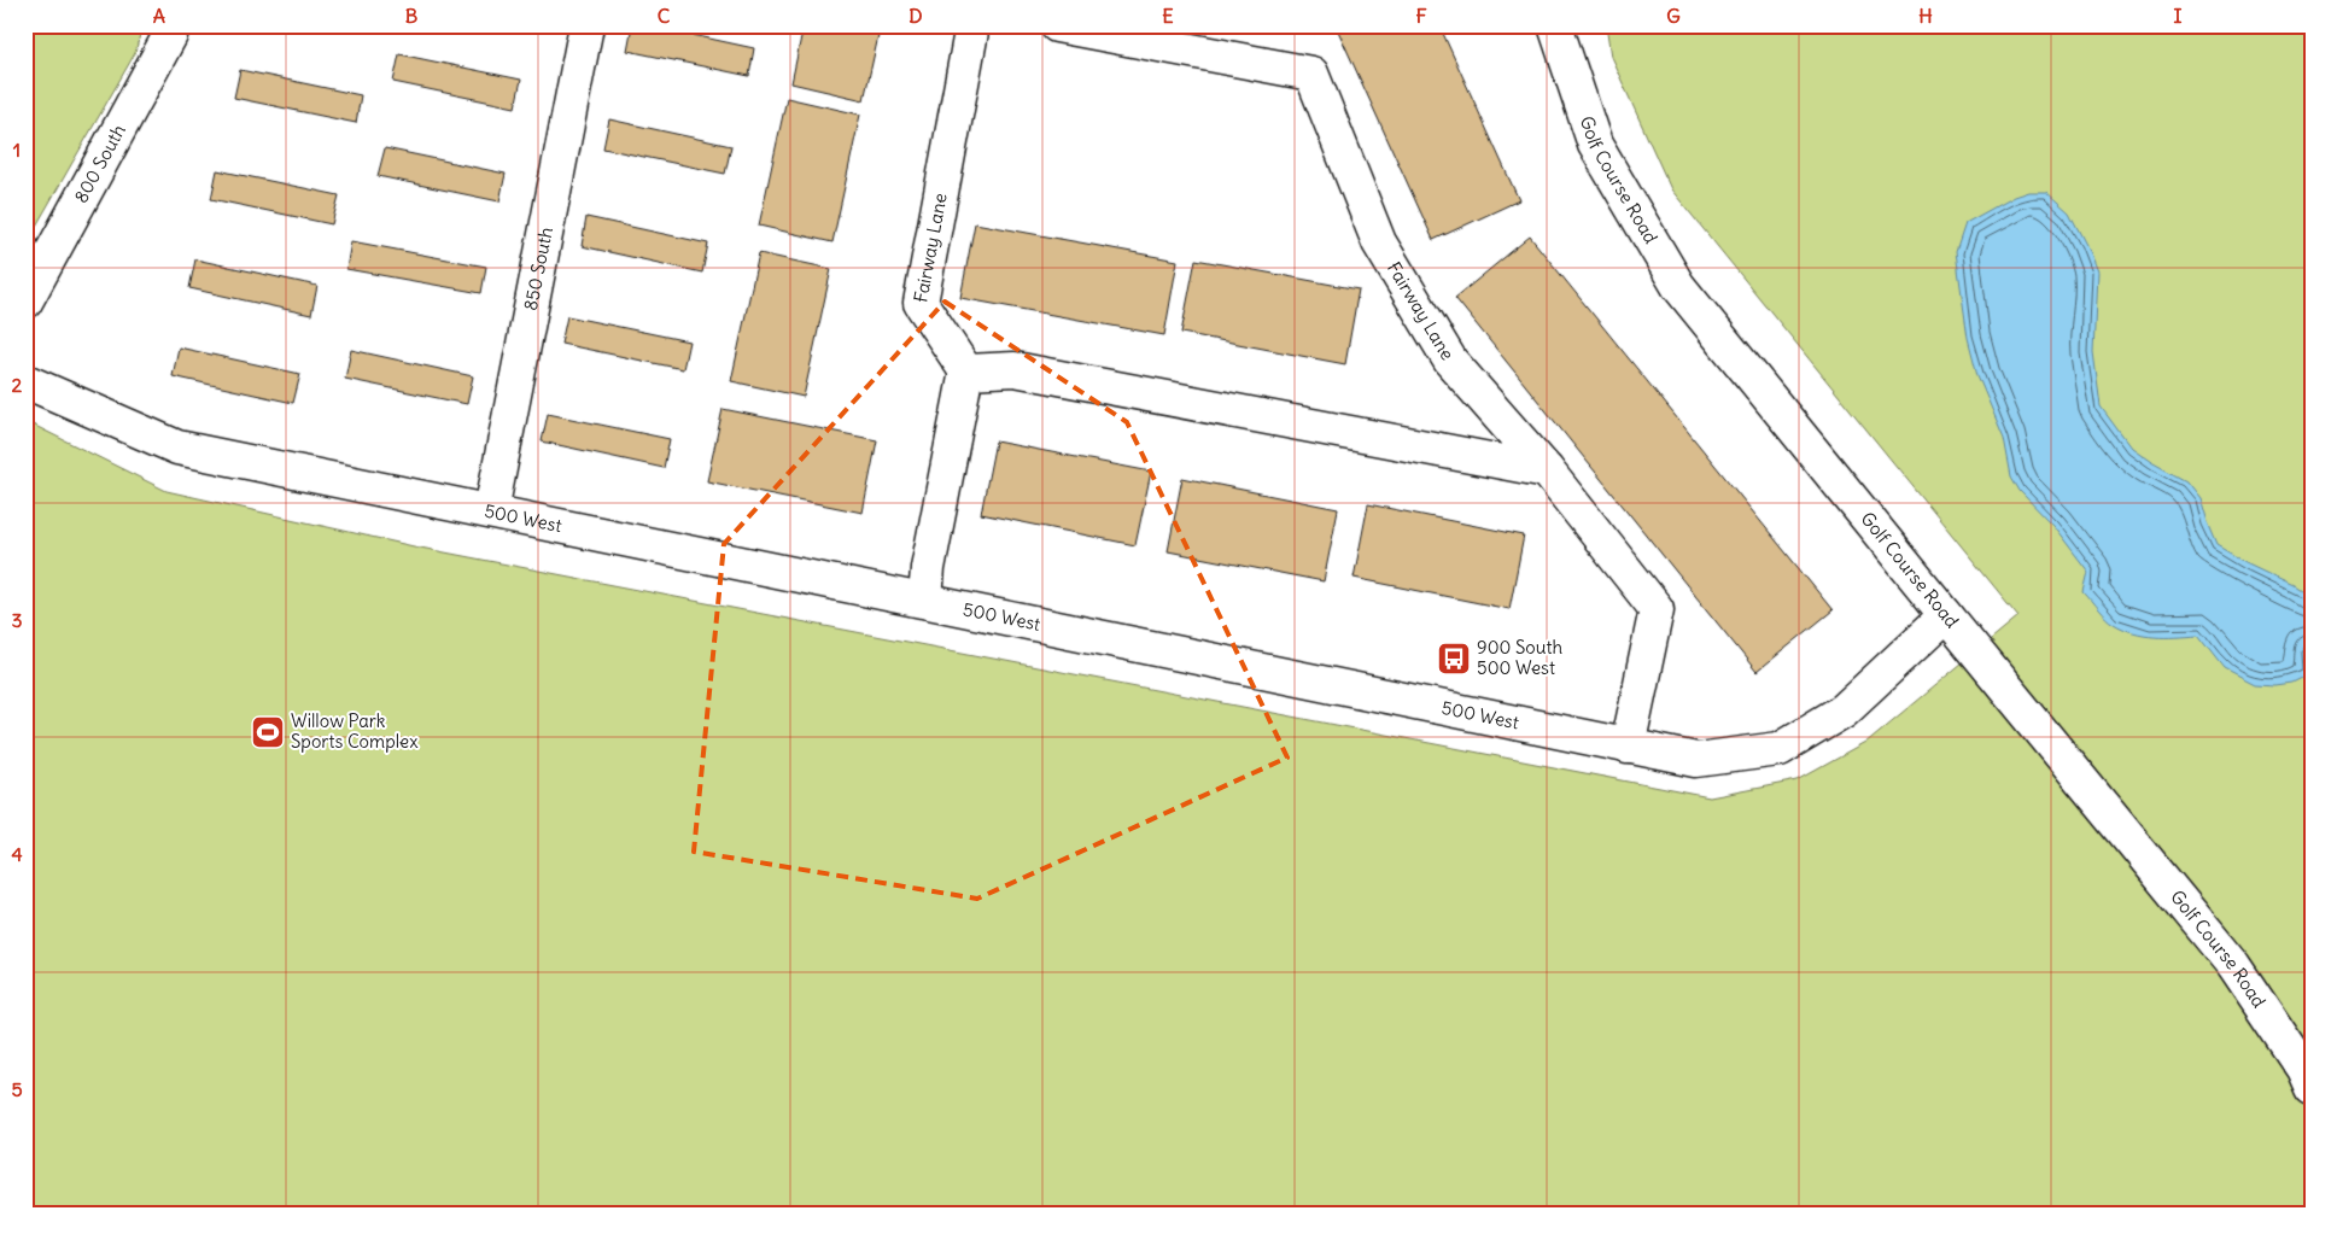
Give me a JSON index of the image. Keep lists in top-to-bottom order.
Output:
{
  "streets": {
    "street": [
      "800 South",
      "Golf Course Road",
      "Fairway Lane",
      "850 South",
      "500 West"
    ]
  },
  "crossings": [
    ["Golf Course Road", "500 West"],
    ["Fairway Lane", "500 West"],
    ["850 South", "500 West"]
  ],
  "places": {
    "bus stop": ["900 South 500 West"],
    "sports": ["Willow Park Sports Complex"]
  },
  "grid": {
    "columns": [
      "A",
      "B",
      "C",
      "D",
      "E",
      "F",
      "G",
      "H",
      "I"
    ],
    "rows": [
      "1",
      "2",
      "3",
      "4",
      "5"
    ]
  }
}
